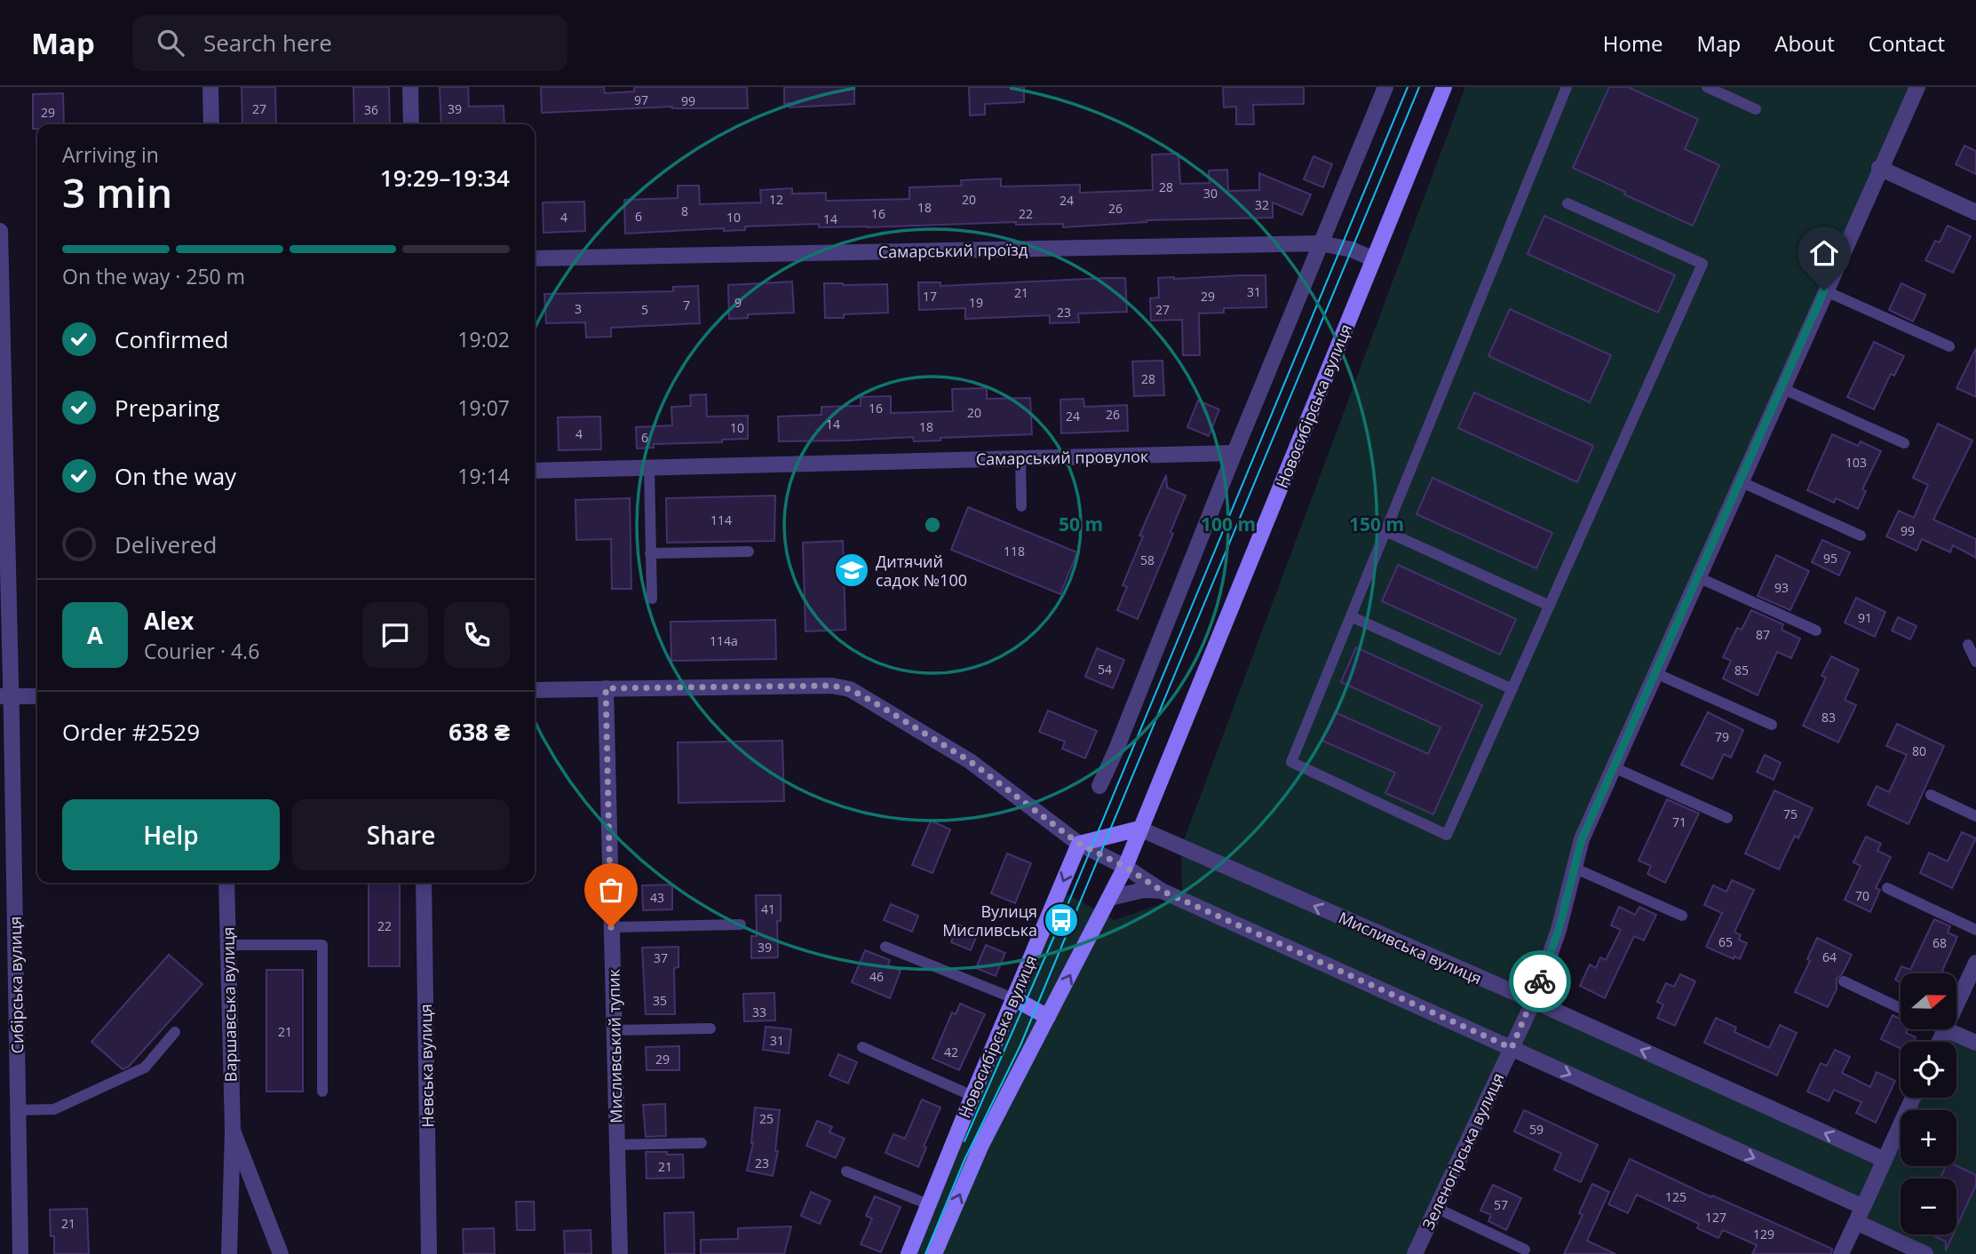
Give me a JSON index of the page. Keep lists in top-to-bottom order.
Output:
{
  "streets": {
    "main road": ["Новосибірська вулиця"],
    "street": [
      "Самарський проїзд",
      "Самарський провулок",
      "Мисливська вулиця",
      "Сибірська вулиця",
      "Варшавська вулиця",
      "Мисливський тупик",
      "Невська вулиця",
      "Зеленогірська вулиця"
    ]
  },
  "crossings": [
    ["Самарський проїзд", "Новосибірська вулиця"],
    ["Новосибірська вулиця", "Мисливська вулиця"],
    ["Мисливська вулиця", "Зеленогірська вулиця"]
  ],
  "places": {
    "school or university": ["Дитячий садок №100"],
    "bus stop": ["Вулиця Мисливська"]
  },
  "house_numbers": [
    "97",
    "99",
    "27",
    "39",
    "36",
    "29",
    "28",
    "30",
    "12",
    "20",
    "24",
    "32",
    "18",
    "26",
    "8",
    "16",
    "22",
    "6",
    "4",
    "10",
    "14",
    "31",
    "21",
    "17",
    "29",
    "9",
    "19",
    "7",
    "3",
    "5",
    "27",
    "23",
    "28",
    "16",
    "20",
    "26",
    "24",
    "14",
    "18",
    "10",
    "4",
    "6",
    "103",
    "114",
    "99",
    "118",
    "95",
    "58",
    "93",
    "91",
    "87",
    "114а",
    "54",
    "85",
    "83",
    "79",
    "80",
    "75",
    "71",
    "70",
    "43",
    "41",
    "22",
    "65",
    "68",
    "39",
    "64",
    "37",
    "46",
    "35",
    "33",
    "21",
    "31",
    "42",
    "29",
    "25",
    "59",
    "23",
    "21",
    "125",
    "57",
    "127",
    "21",
    "129"
  ],
  "north": "right",
  "page": {
    "header": "Map",
    "search": "Search here",
    "nav": [
      "Home",
      "Map",
      "About",
      "Contact"
    ],
    "heading": ["3 min", "Arriving in", "19:29–19:34"],
    "panel": [
      "Alex",
      "Courier · 4.6",
      "Order #2529",
      "638 ₴"
    ],
    "bar": "On the way · 250 m",
    "list": [
      ["Confirmed", "19:02"],
      ["Preparing", "19:07"],
      ["On the way", "19:14"],
      "Delivered"
    ],
    "round": "A",
    "buttons": ["Help", "Share"],
    "map_buttons": ["+", "−"]
  },
  "rings": ["50 m", "100 m", "150 m"]
}
